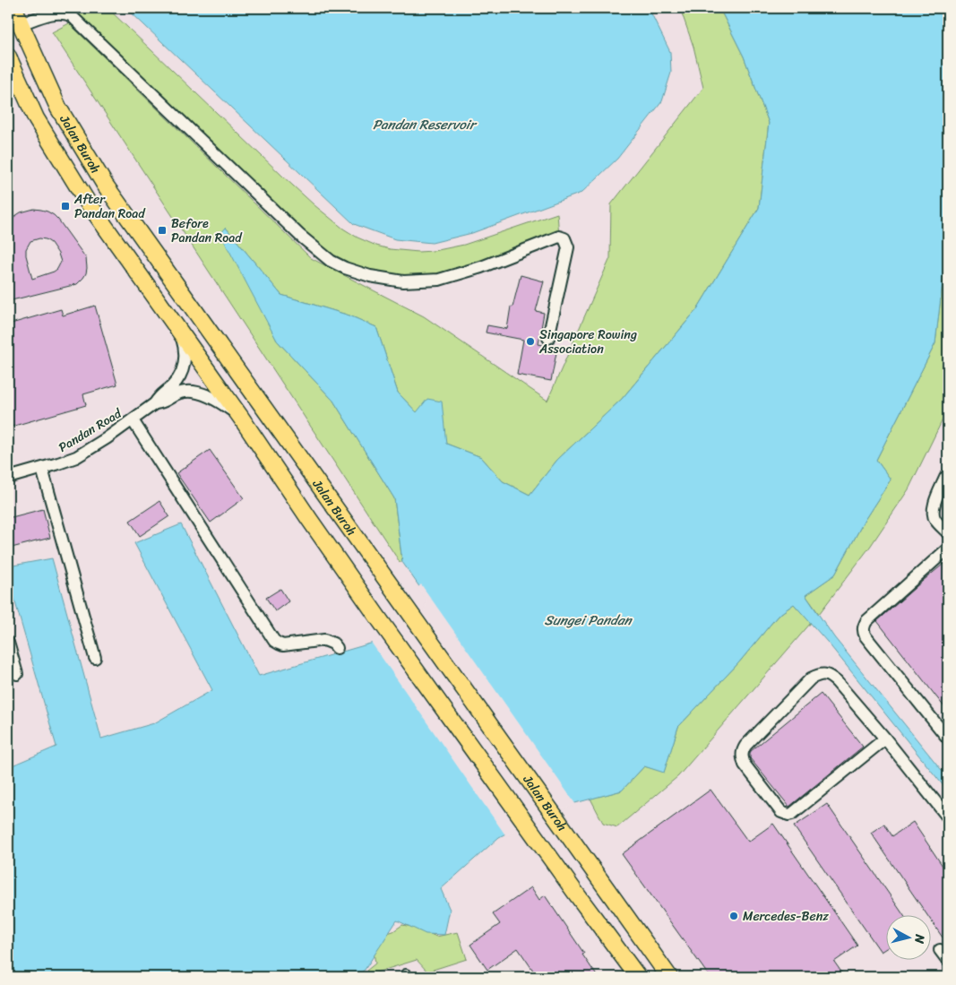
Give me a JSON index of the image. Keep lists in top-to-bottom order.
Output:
{
  "streets": {
    "highway": ["Jalan Buroh"],
    "street": ["Pandan Road"]
  },
  "crossings": [
    ["Jalan Buroh", "Pandan Road"]
  ],
  "water": ["Pandan Reservoir", "Sungei Pandan"],
  "places": {
    "transit": ["After Pandan Road", "Before Pandan Road"],
    "other": ["Singapore Rowing Association", "Mercedes-Benz"]
  },
  "north": "right"
}
